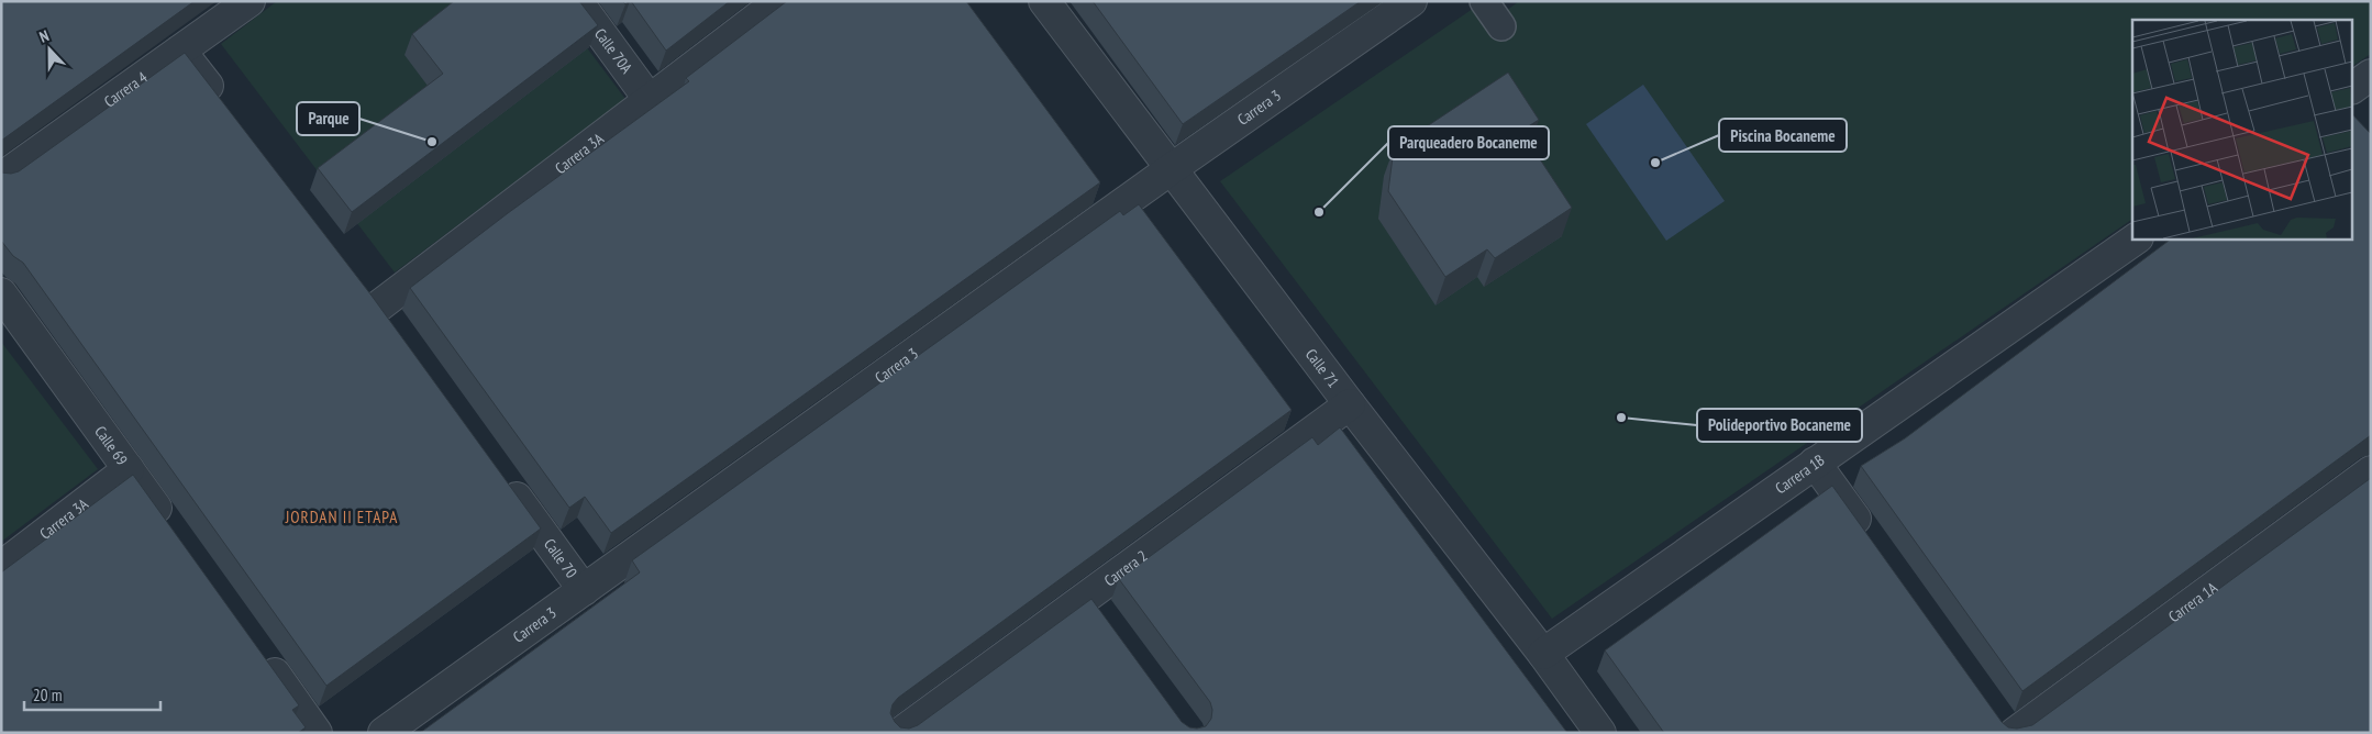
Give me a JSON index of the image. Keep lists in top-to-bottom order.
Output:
{
  "streets": {
    "street": [
      "Calle 70A",
      "Carrera 4",
      "Carrera 3",
      "Carrera 3A",
      "Calle 71",
      "Calle 69",
      "Carrera 1B",
      "Calle 70",
      "Carrera 2",
      "Carrera 1A"
    ]
  },
  "crossings": [
    ["Calle 70A", "Carrera 3A"],
    ["Carrera 3", "Calle 71"],
    ["Carrera 3", "Calle 70"],
    ["Carrera 3A", "Calle 69"],
    ["Calle 71", "Carrera 1B"],
    ["Calle 71", "Carrera 2"]
  ],
  "districts": ["JORDAN II ETAPA"],
  "places": [
    "Parque",
    "Piscina Bocaneme",
    "Parqueadero Bocaneme",
    "Polideportivo Bocaneme"
  ],
  "scale_bar": "20 m",
  "north": "top"
}
